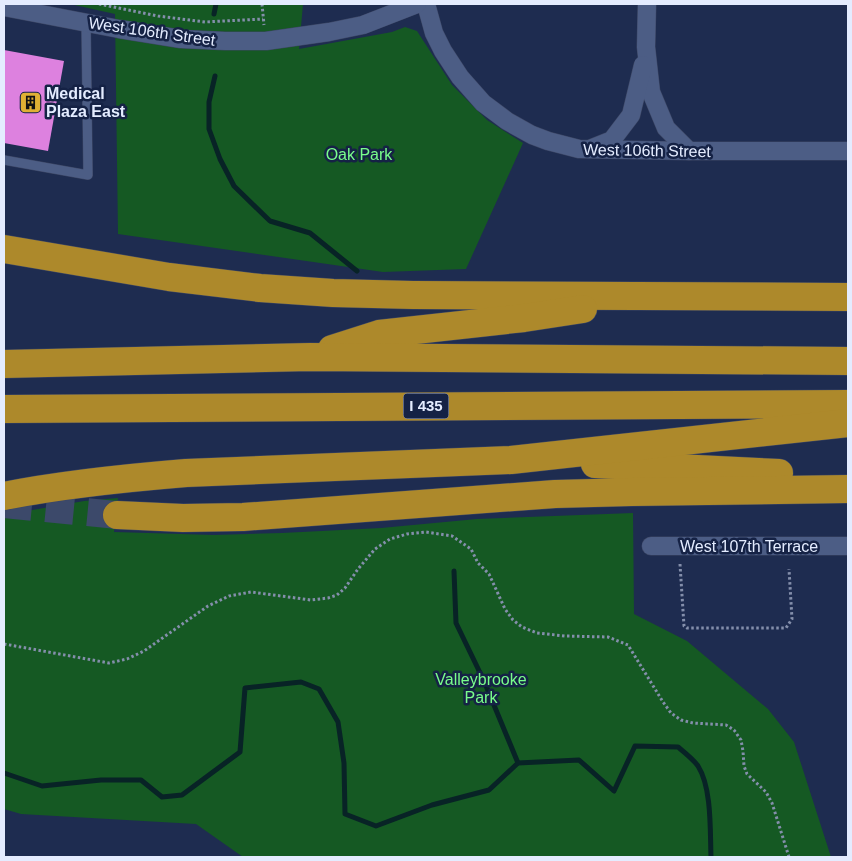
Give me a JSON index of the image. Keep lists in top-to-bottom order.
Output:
{
  "streets": {
    "highway": ["I 435"],
    "street": ["West 106th Street", "West 107th Terrace"]
  },
  "parks": ["Oak Park", "Valleybrooke Park"],
  "places": {
    "building": ["Medical Plaza East"]
  }
}
